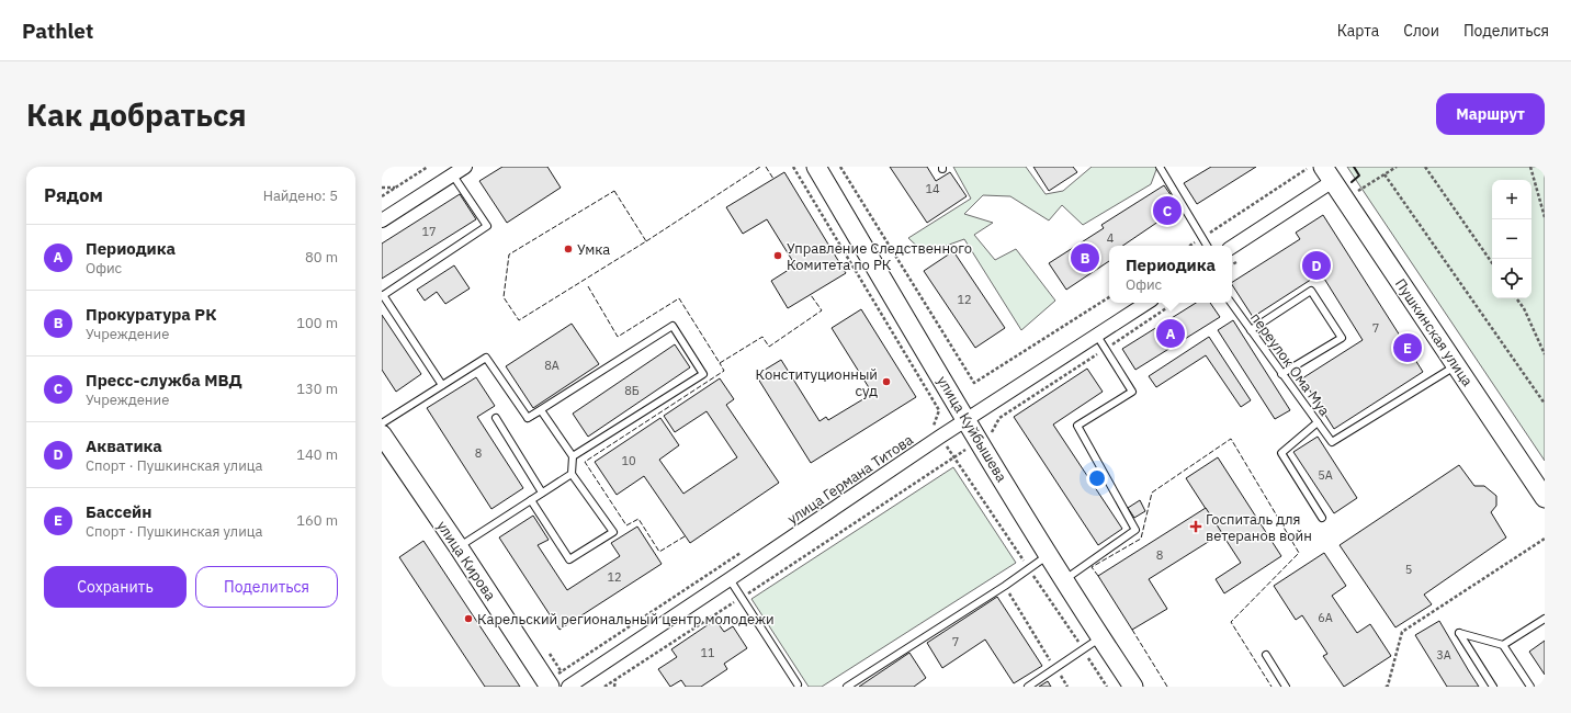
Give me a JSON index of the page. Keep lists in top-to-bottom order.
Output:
{
  "streets": {
    "main road": ["Пушкинская улица", "улица Куйбышева", "улица Кирова"],
    "street": ["улица Германа Титова"],
    "lane": ["переулок Ома Муа"]
  },
  "crossings": [
    ["Пушкинская улица", "переулок Ома Муа"],
    ["улица Куйбышева", "улица Германа Титова"]
  ],
  "places": {
    "other": [
      "Умка",
      "Управление Следственного Комитета по РК",
      "Конституционный суд",
      "Карельский региональный центр молодежи"
    ],
    "health": ["Госпиталь для ветеранов войн"]
  },
  "house_numbers": [
    "14",
    "17",
    "4",
    "12",
    "7",
    "8А",
    "8Б",
    "8",
    "10",
    "5А",
    "8",
    "5",
    "12",
    "6А",
    "7",
    "11",
    "3А"
  ],
  "page": {
    "header": "Pathlet",
    "nav": ["Карта", "Слои", "Поделиться"],
    "buttons": [
      "Маршрут",
      ["Сохранить", "Поделиться"]
    ],
    "title": "Как добраться",
    "heading": ["Рядом", "Найдено: 5"],
    "map_buttons": ["+", "−"],
    "pins": [
      "C",
      "B",
      "D",
      "A",
      "E"
    ],
    "list": [
      {
        "mark": "A",
        "name": "Периодика",
        "note": "Офис",
        "value": "80 m"
      },
      {
        "mark": "B",
        "name": "Прокуратура РК",
        "note": "Учреждение",
        "value": "100 m"
      },
      {
        "mark": "C",
        "name": "Пресс-служба МВД",
        "note": "Учреждение",
        "value": "130 m"
      },
      {
        "mark": "D",
        "name": "Акватика",
        "note": "Спорт · Пушкинская улица",
        "value": "140 m"
      },
      {
        "mark": "E",
        "name": "Бассейн",
        "note": "Спорт · Пушкинская улица",
        "value": "160 m"
      }
    ],
    "popup": ["Периодика", "Офис"]
  }
}
